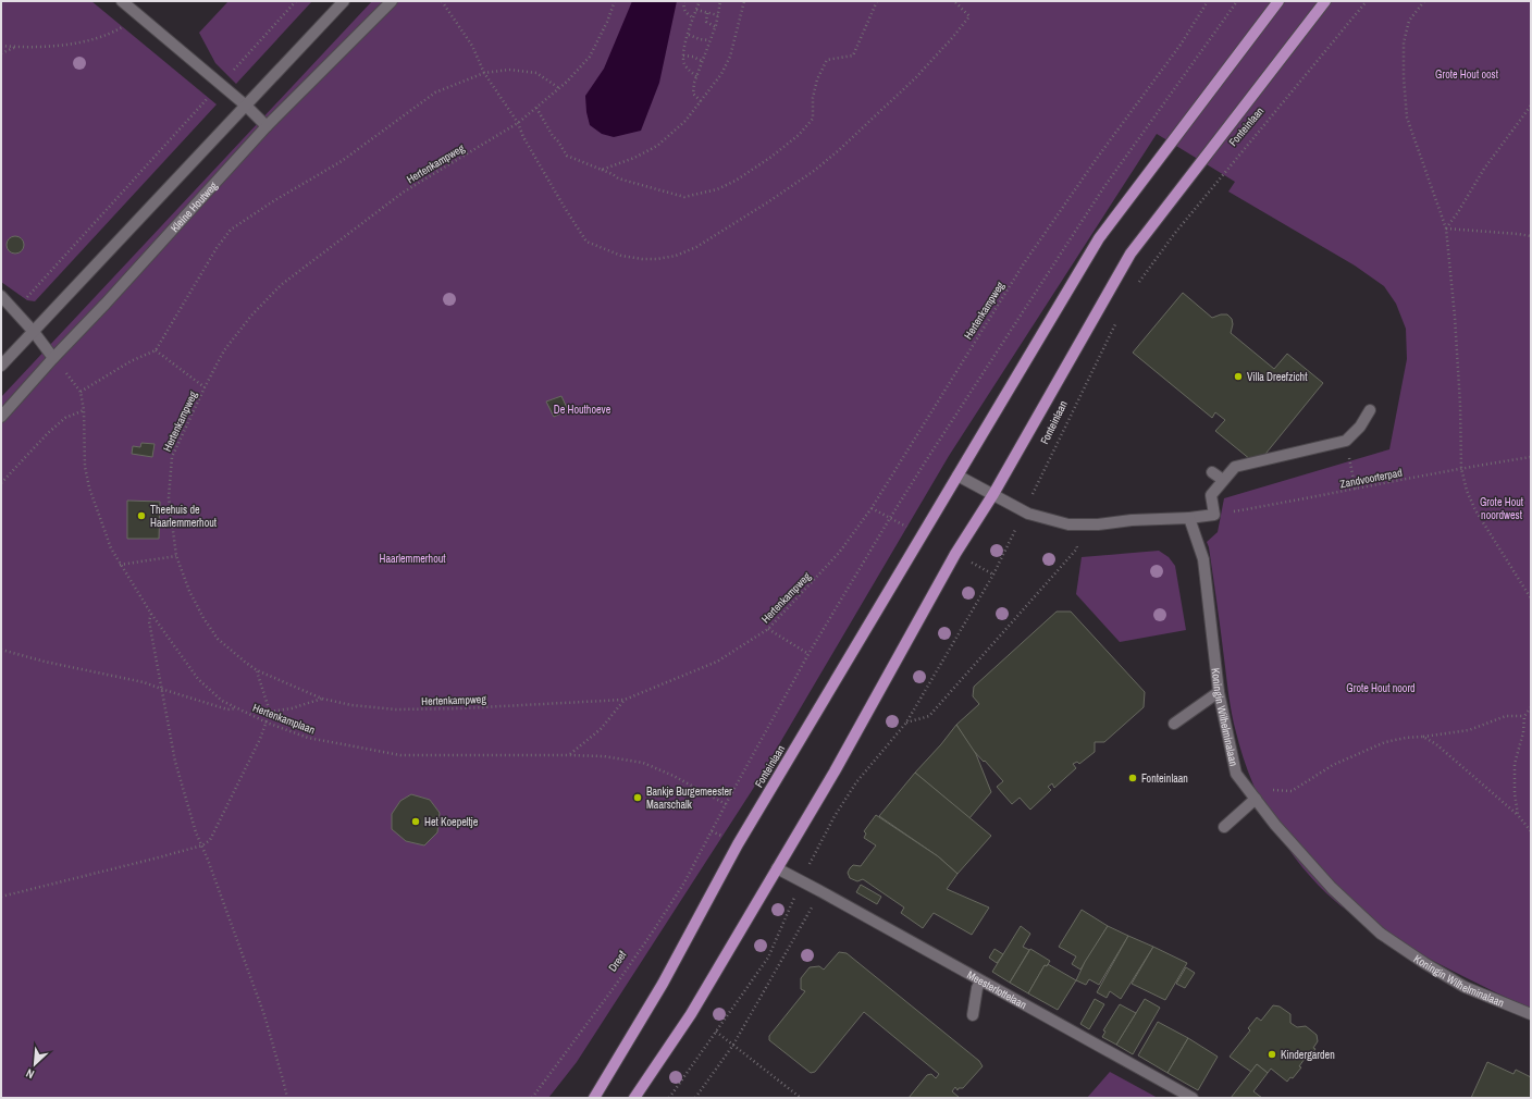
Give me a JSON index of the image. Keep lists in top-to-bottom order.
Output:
{
  "streets": {
    "main road": ["Fonteinlaan"],
    "street": ["Kleine Houtweg", "Koningin Wilhelminalaan", "Meesterlottelaan"],
    "path": [
      "Hertenkampweg",
      "Zandvoorterpad",
      "Hertenkamplaan",
      "Dreef"
    ]
  },
  "crossings": [
    ["Fonteinlaan", "Hertenkamplaan"],
    ["Fonteinlaan", "Dreef"],
    ["Fonteinlaan", "Meesterlottelaan"],
    ["Kleine Houtweg", "Hertenkamplaan"]
  ],
  "parks": [
    "Grote Hout oost",
    "De Houthoeve",
    "Grote Hout noordwest",
    "Haarlemmerhout",
    "Grote Hout noord"
  ],
  "places": [
    "Villa Dreefzicht",
    "Theehuis de Haarlemmerhout",
    "Fonteinlaan",
    "Bankje Burgemeester Maarschalk",
    "Het Koepeltje",
    "Kindergarden"
  ],
  "north": "bottom left"
}
